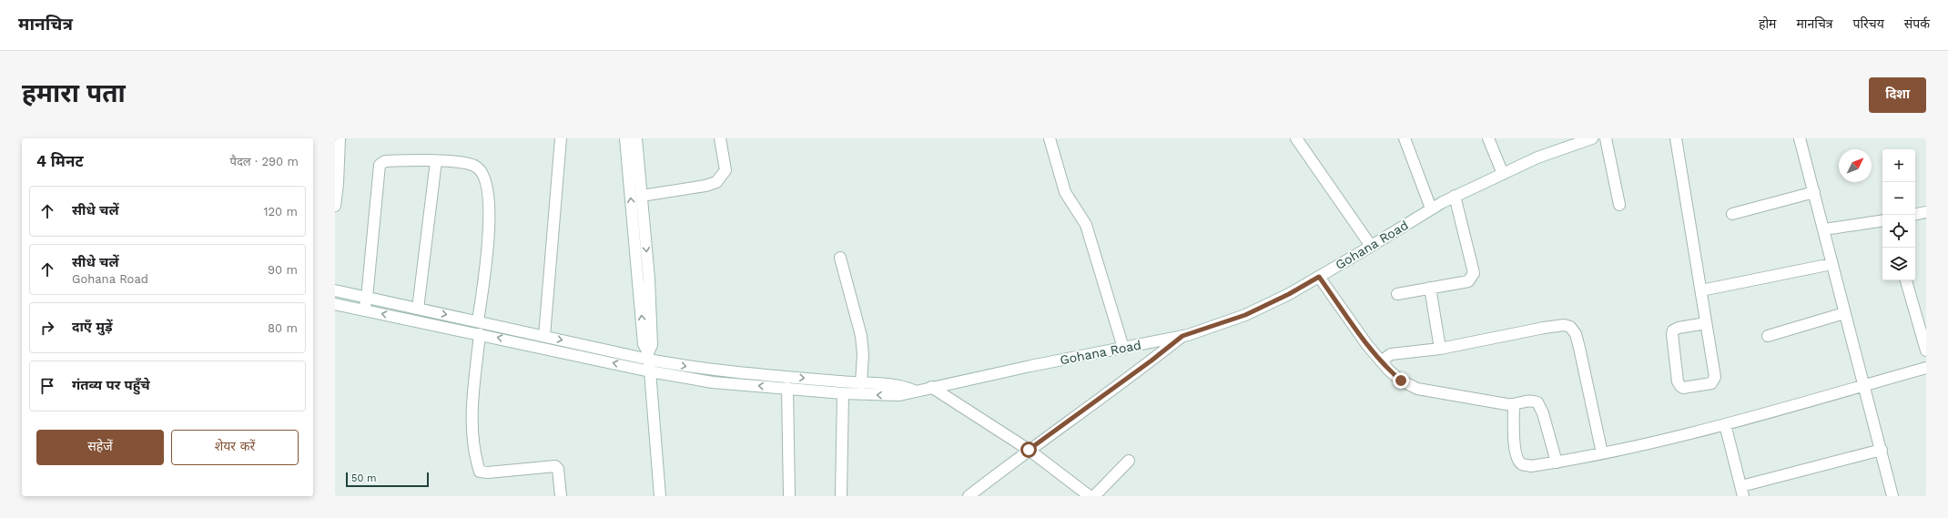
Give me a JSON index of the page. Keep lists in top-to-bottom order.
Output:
{
  "streets": {
    "street": ["Gohana Road"]
  },
  "scale_bar": "50 m",
  "north": "top right",
  "page": {
    "header": "मानचित्र",
    "nav": [
      "होम",
      "मानचित्र",
      "परिचय",
      "संपर्क"
    ],
    "buttons": [
      "दिशा",
      ["सहेजें", "शेयर करें"]
    ],
    "title": "हमारा पता",
    "heading": ["4 मिनट", "पैदल · 290 m"],
    "map_buttons": ["+", "−"],
    "list": [
      ["सीधे चलें", "120 m"],
      ["सीधे चलें", "Gohana Road", "90 m"],
      ["दाएँ मुड़ें", "80 m"],
      "गंतव्य पर पहुँचे"
    ],
    "scale": "50 m"
  }
}
